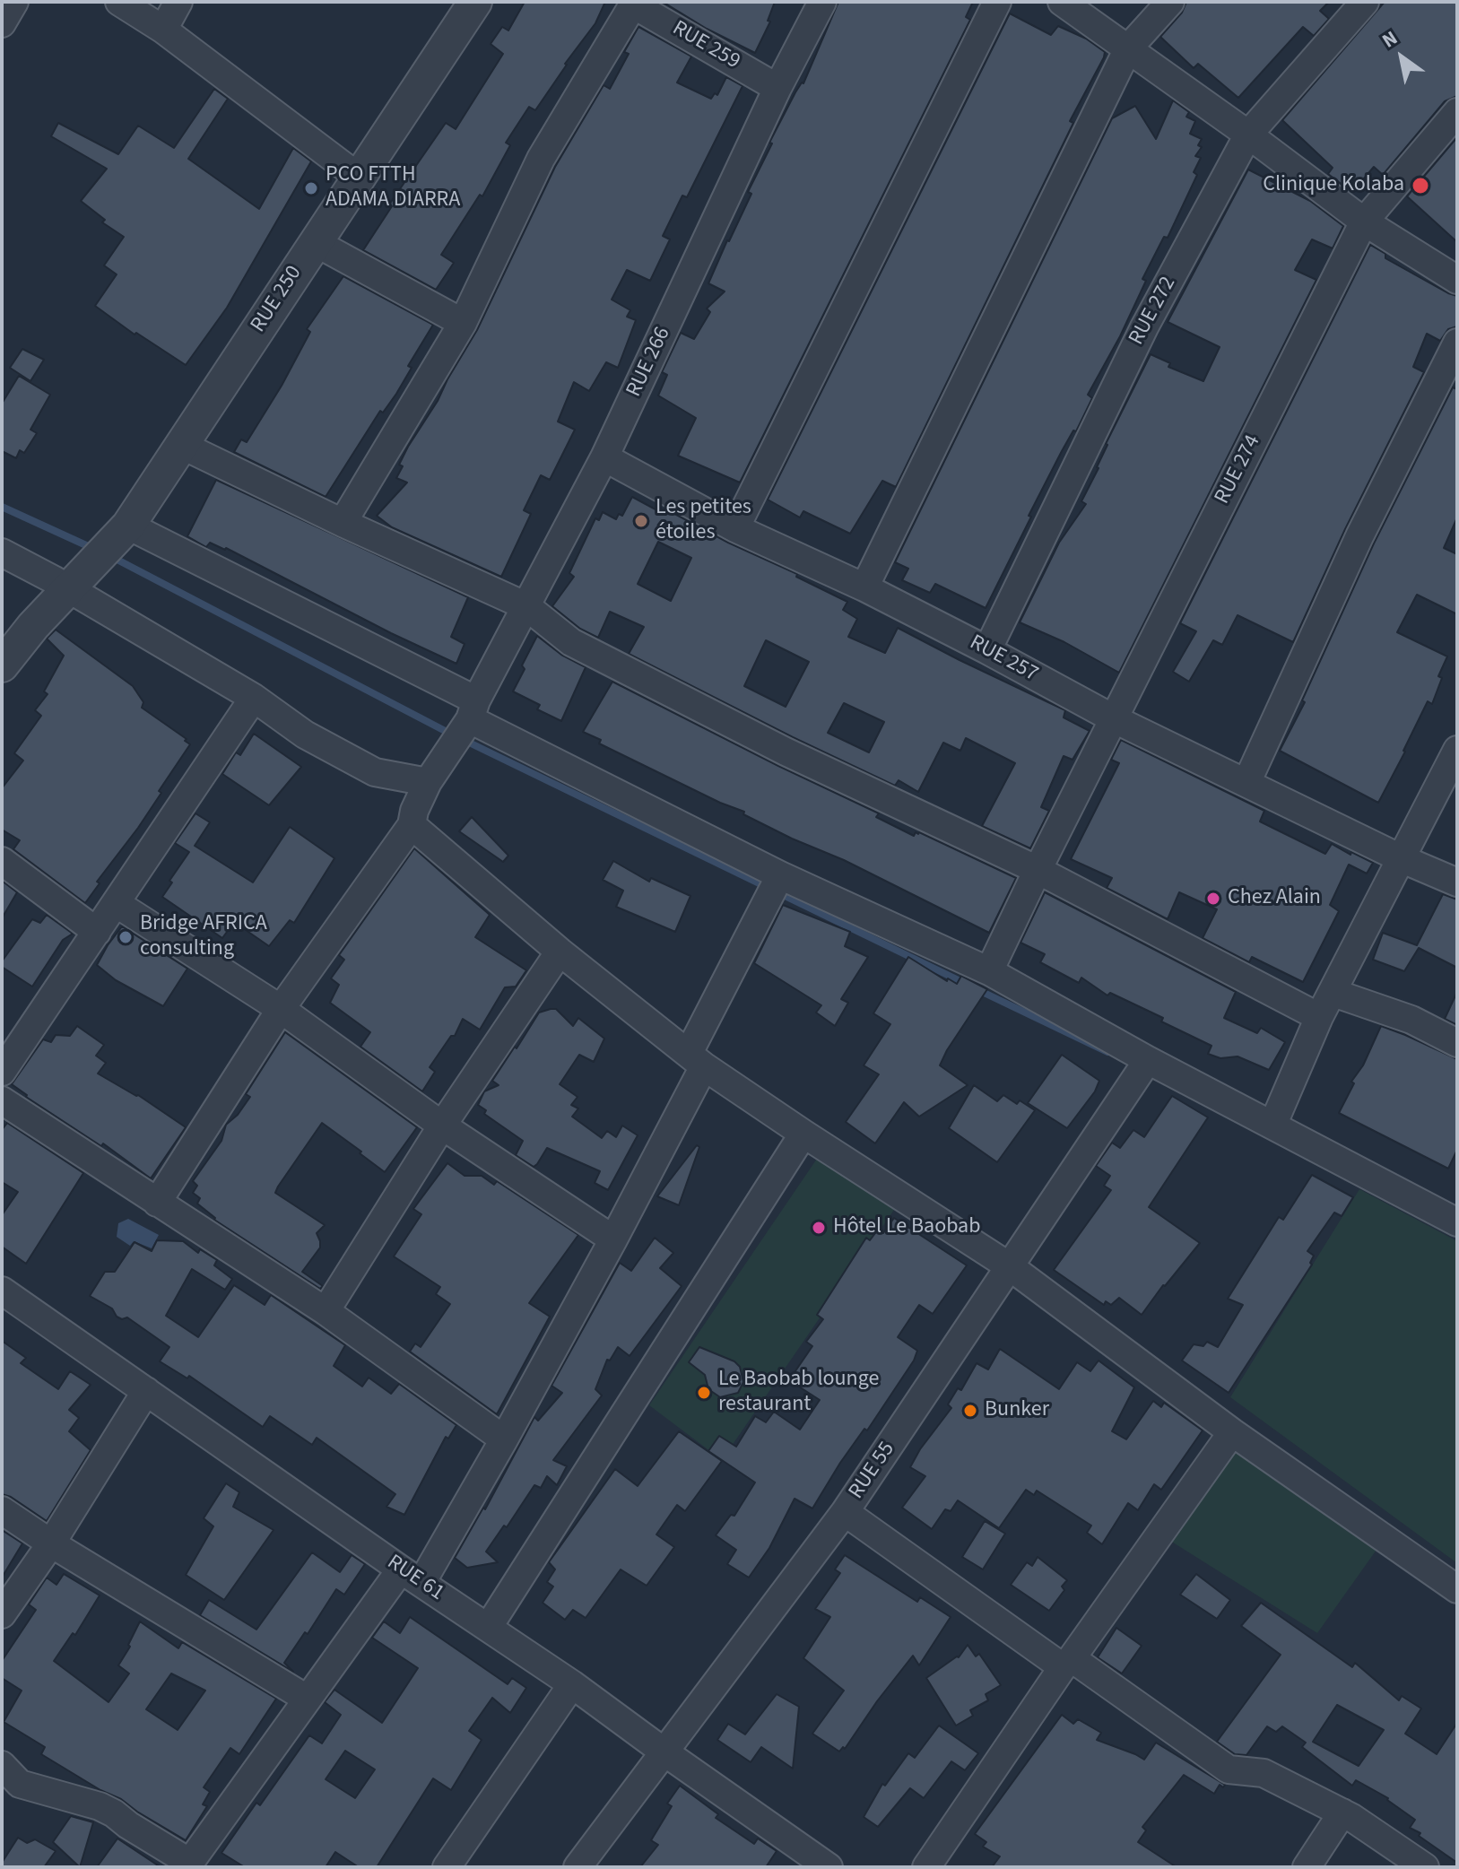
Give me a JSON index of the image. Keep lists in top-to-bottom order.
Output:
{
  "streets": {
    "street": [
      "RUE 259",
      "RUE 250",
      "RUE 272",
      "RUE 266",
      "RUE 274",
      "RUE 257",
      "RUE 55",
      "RUE 61"
    ]
  },
  "crossings": [
    ["RUE 259", "RUE 266"],
    ["RUE 272", "RUE 257"],
    ["RUE 266", "RUE 257"],
    ["RUE 274", "RUE 257"],
    ["RUE 55", "RUE 61"]
  ],
  "places": [
    "Clinique Kolaba",
    "PCO FTTH ADAMA DIARRA",
    "Les petites étoiles",
    "Chez Alain",
    "Bridge AFRICA consulting",
    "Hôtel Le Baobab",
    "Le Baobab lounge restaurant",
    "Bunker"
  ],
  "north": "top left"
}
